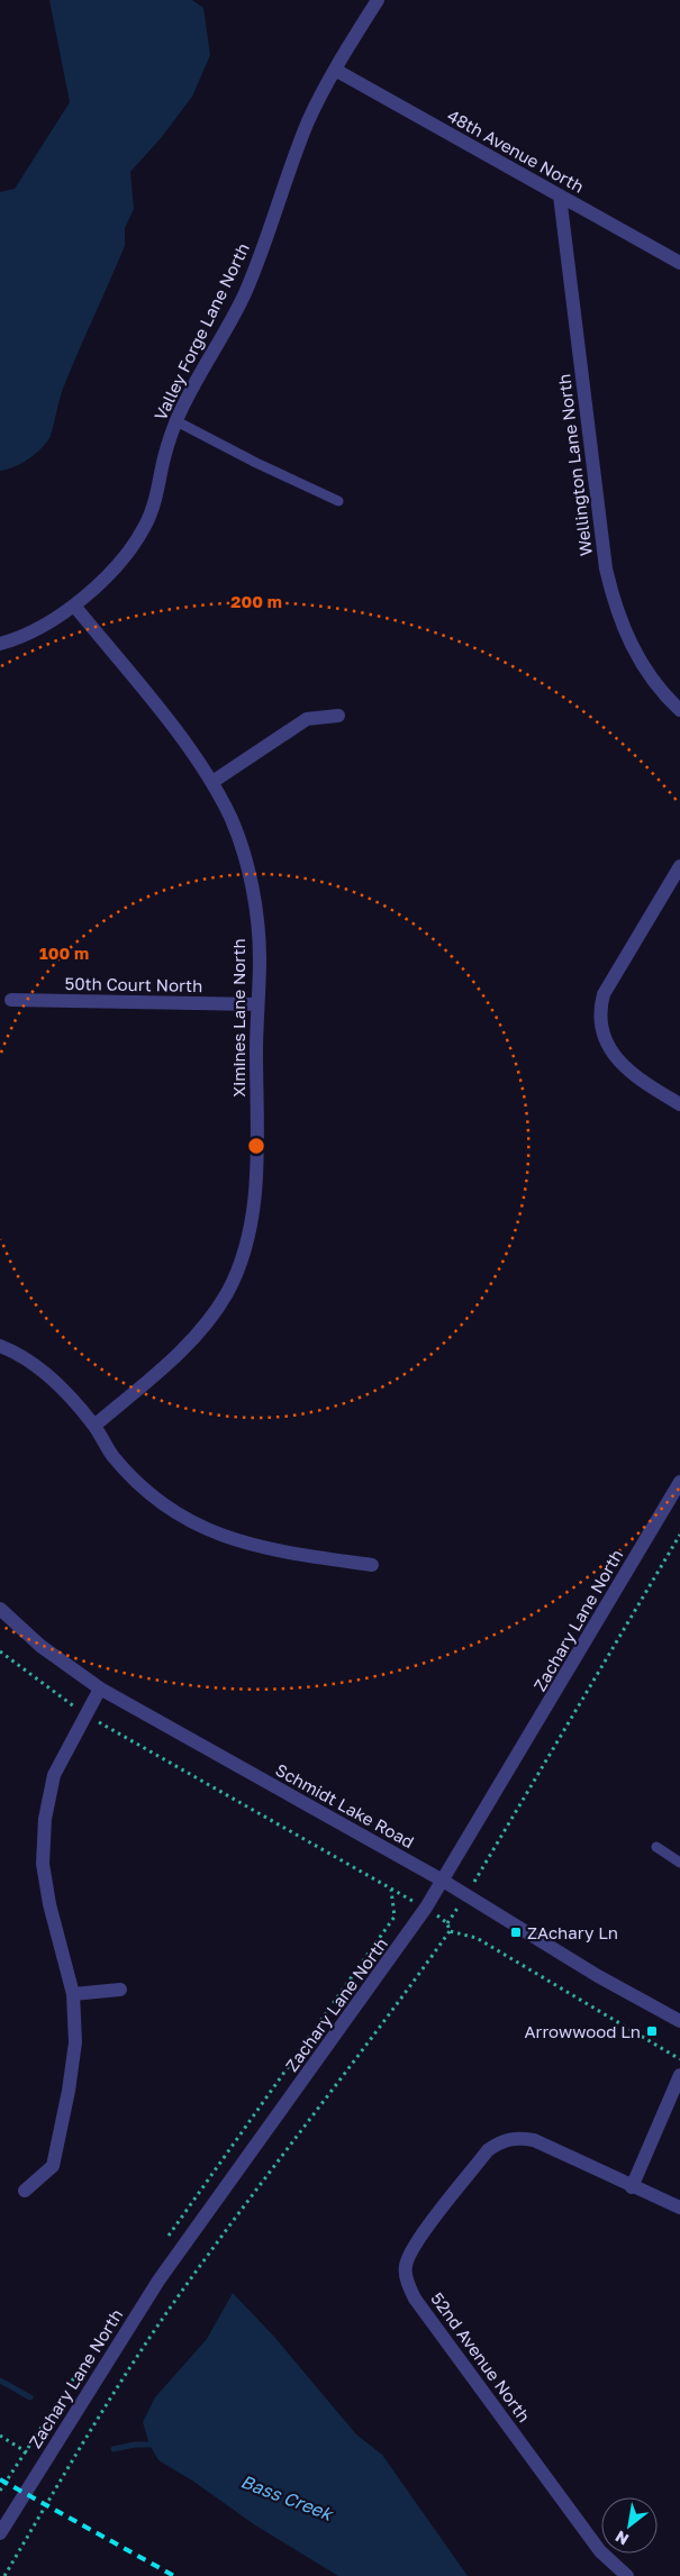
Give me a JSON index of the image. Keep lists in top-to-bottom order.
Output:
{
  "streets": {
    "street": [
      "48th Avenue North",
      "Valley Forge Lane North",
      "Wellington Lane North",
      "50th Court North",
      "Ximines Lane North",
      "Zachary Lane North",
      "Schmidt Lake Road",
      "52nd Avenue North"
    ]
  },
  "crossings": [
    ["48th Avenue North", "Valley Forge Lane North"],
    ["48th Avenue North", "Wellington Lane North"],
    ["Valley Forge Lane North", "Ximines Lane North"],
    ["50th Court North", "Ximines Lane North"],
    ["Zachary Lane North", "Schmidt Lake Road"]
  ],
  "water": ["Bass Creek"],
  "places": {
    "transit": ["ZAchary Ln", "Arrowwood Ln"]
  },
  "north": "bottom left",
  "rings": ["200 m", "100 m"]
}
